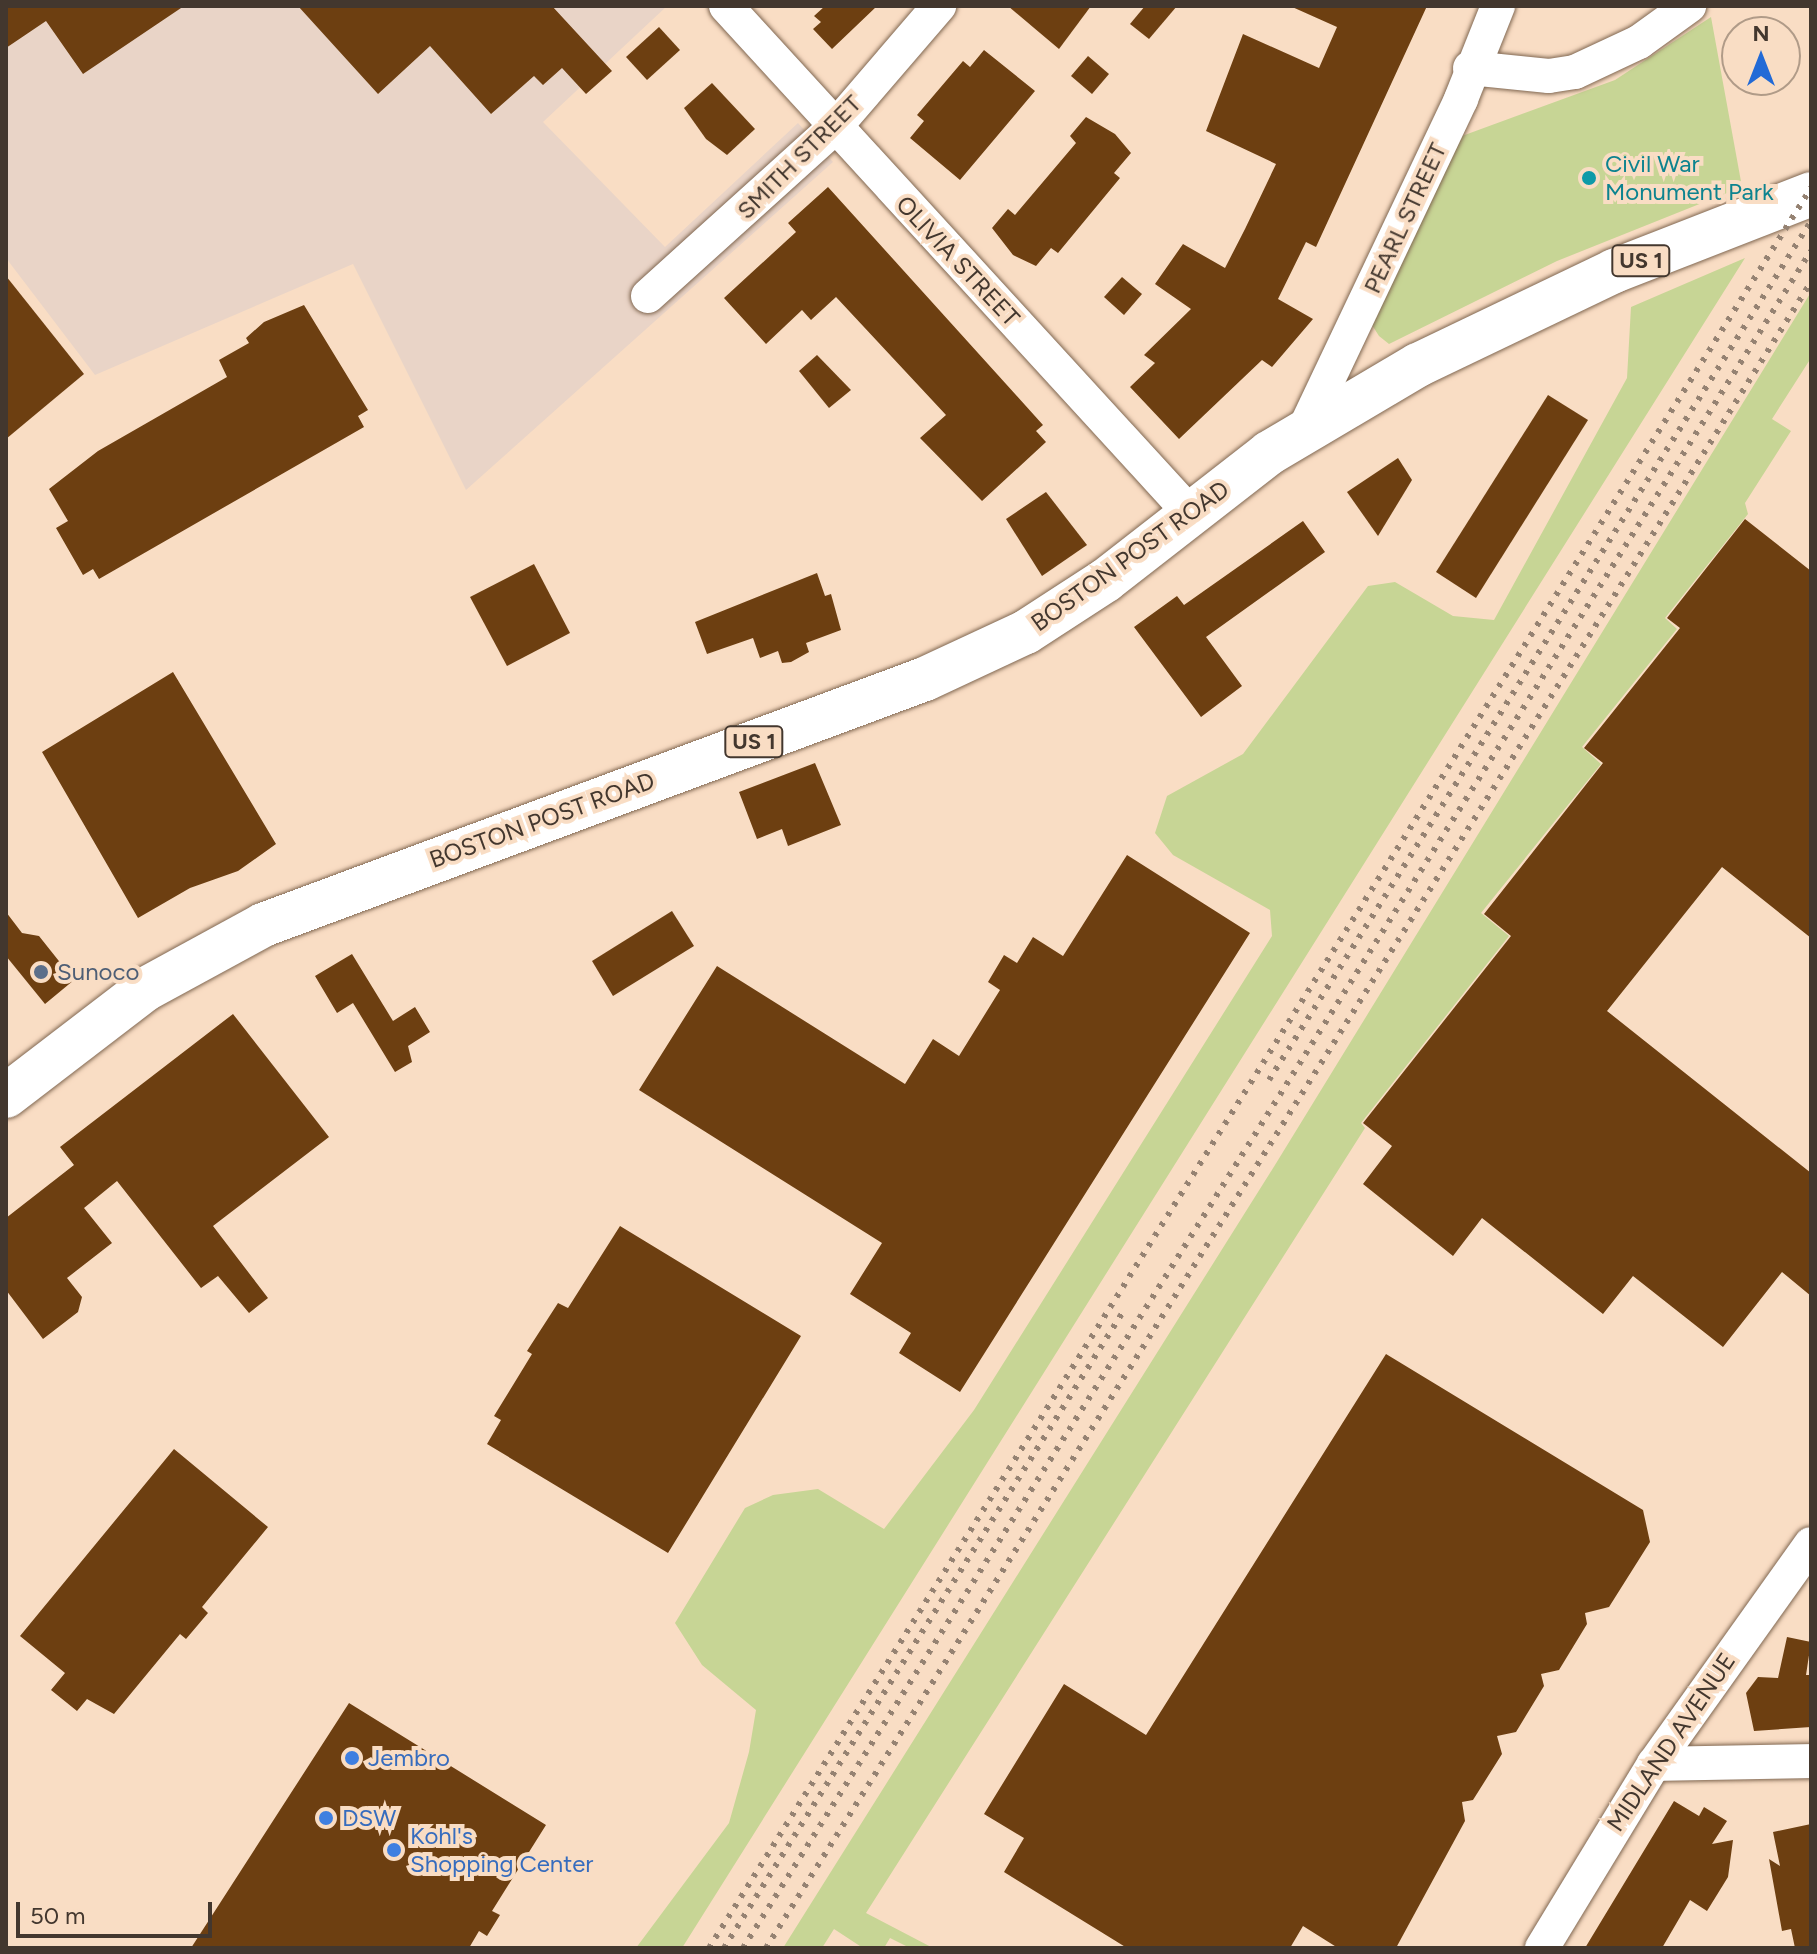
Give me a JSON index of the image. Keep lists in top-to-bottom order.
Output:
{
  "streets": {
    "main road": ["US 1", "BOSTON POST ROAD"],
    "street": [
      "SMITH STREET",
      "PEARL STREET",
      "OLIVIA STREET",
      "MIDLAND AVENUE"
    ]
  },
  "crossings": [
    ["SMITH STREET", "OLIVIA STREET"],
    ["PEARL STREET", "BOSTON POST ROAD"],
    ["OLIVIA STREET", "BOSTON POST ROAD"]
  ],
  "places": [
    "Civil War Monument Park",
    "Sunoco",
    "Jembro",
    "DSW",
    "Kohl's Shopping Center"
  ],
  "scale_bar": "50 m",
  "north": "top"
}
